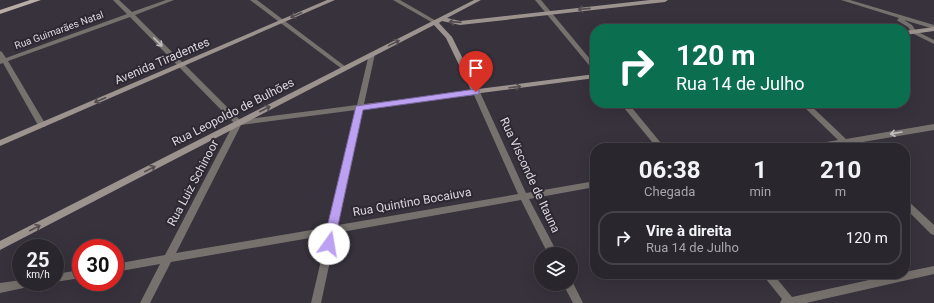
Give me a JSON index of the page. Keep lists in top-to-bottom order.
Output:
{
  "streets": {
    "street": [
      "Rua Guimarães Natal",
      "Avenida Tiradentes",
      "Rua Leopoldo de Bulhões",
      "Rua Visconde de Itauna",
      "Rua Luiz Schinoor",
      "Rua Quintino Bocaiuva"
    ]
  },
  "crossings": [
    ["Rua Leopoldo de Bulhões", "Rua Visconde de Itauna"],
    ["Rua Leopoldo de Bulhões", "Rua Luiz Schinoor"],
    ["Rua Visconde de Itauna", "Rua Quintino Bocaiuva"],
    ["Rua Luiz Schinoor", "Rua Quintino Bocaiuva"]
  ],
  "one_way": ["Avenida Tiradentes"],
  "page": {
    "turn": ["120 m", "Rua 14 de Julho"],
    "eta": [
      "06:38",
      "Chegada",
      "1",
      "min",
      "210",
      "m"
    ],
    "list": [
      {
        "name": "Vire à direita",
        "note": "Rua 14 de Julho",
        "value": "120 m"
      }
    ],
    "speed": "25 km/h",
    "limit": "30"
  }
}
